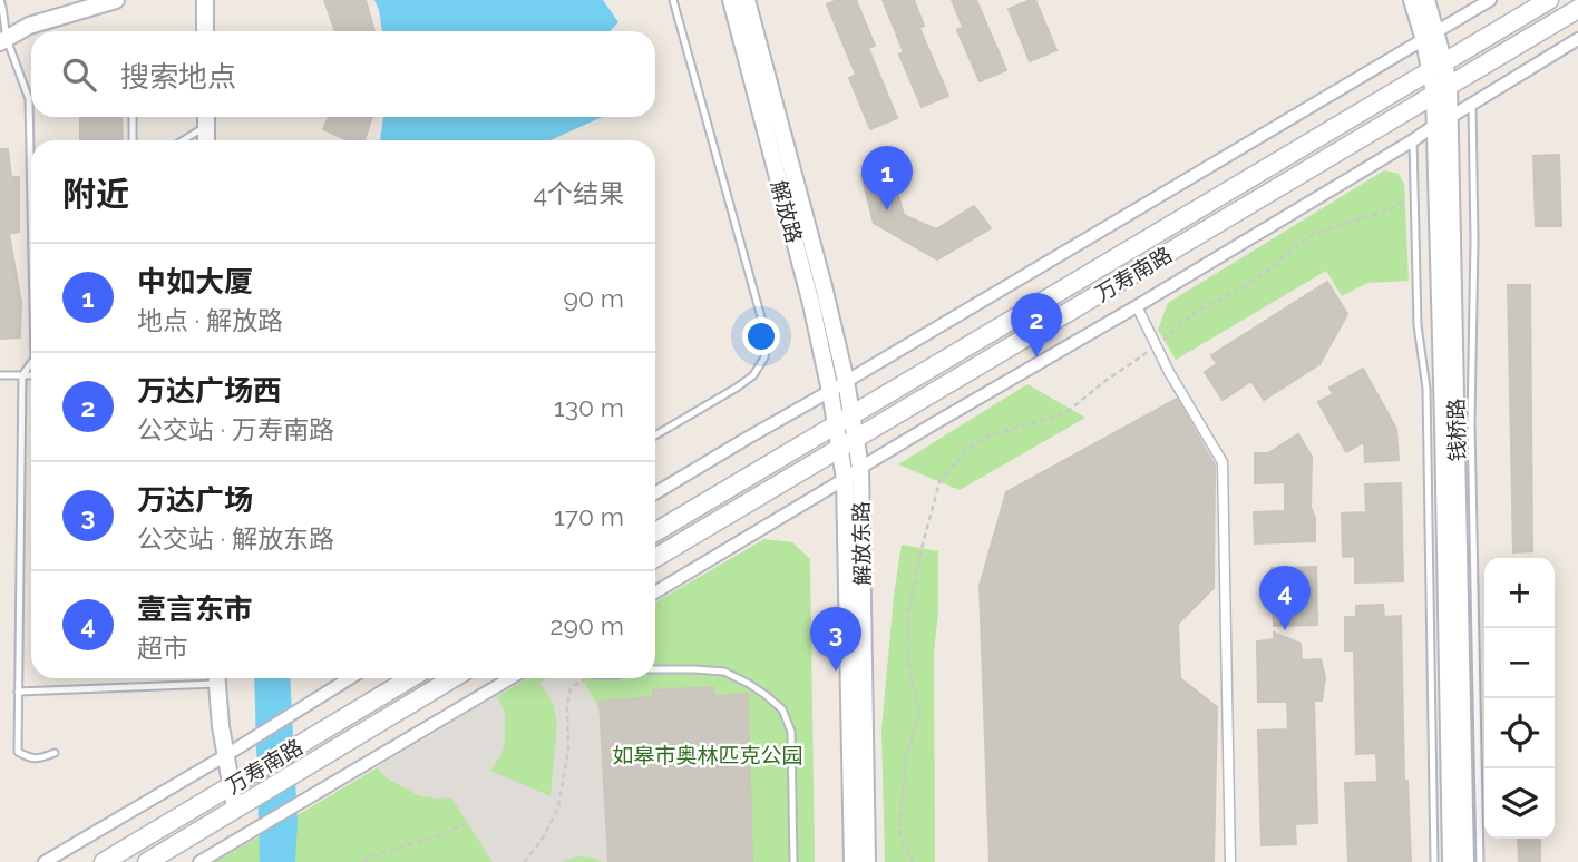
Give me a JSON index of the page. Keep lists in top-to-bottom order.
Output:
{
  "streets": {
    "main road": ["万寿南路"],
    "street": ["解放路", "钱桥路", "解放东路"]
  },
  "crossings": [
    ["解放路", "万寿南路"],
    ["解放路", "解放东路"],
    ["万寿南路", "钱桥路"],
    ["万寿南路", "解放东路"]
  ],
  "parks": ["如皋市奥林匹克公园"],
  "page": {
    "search": "搜索地点",
    "heading": ["附近", "4个结果"],
    "pins": [
      "1",
      "2",
      "4",
      "3"
    ],
    "list": [
      {
        "mark": "1",
        "name": "中如大厦",
        "note": "地点 · 解放路",
        "value": "90 m"
      },
      {
        "mark": "2",
        "name": "万达广场西",
        "note": "公交站 · 万寿南路",
        "value": "130 m"
      },
      {
        "mark": "3",
        "name": "万达广场",
        "note": "公交站 · 解放东路",
        "value": "170 m"
      },
      {
        "mark": "4",
        "name": "壹言东市",
        "note": "超市",
        "value": "290 m"
      }
    ],
    "map_buttons": ["+", "−"]
  }
}
